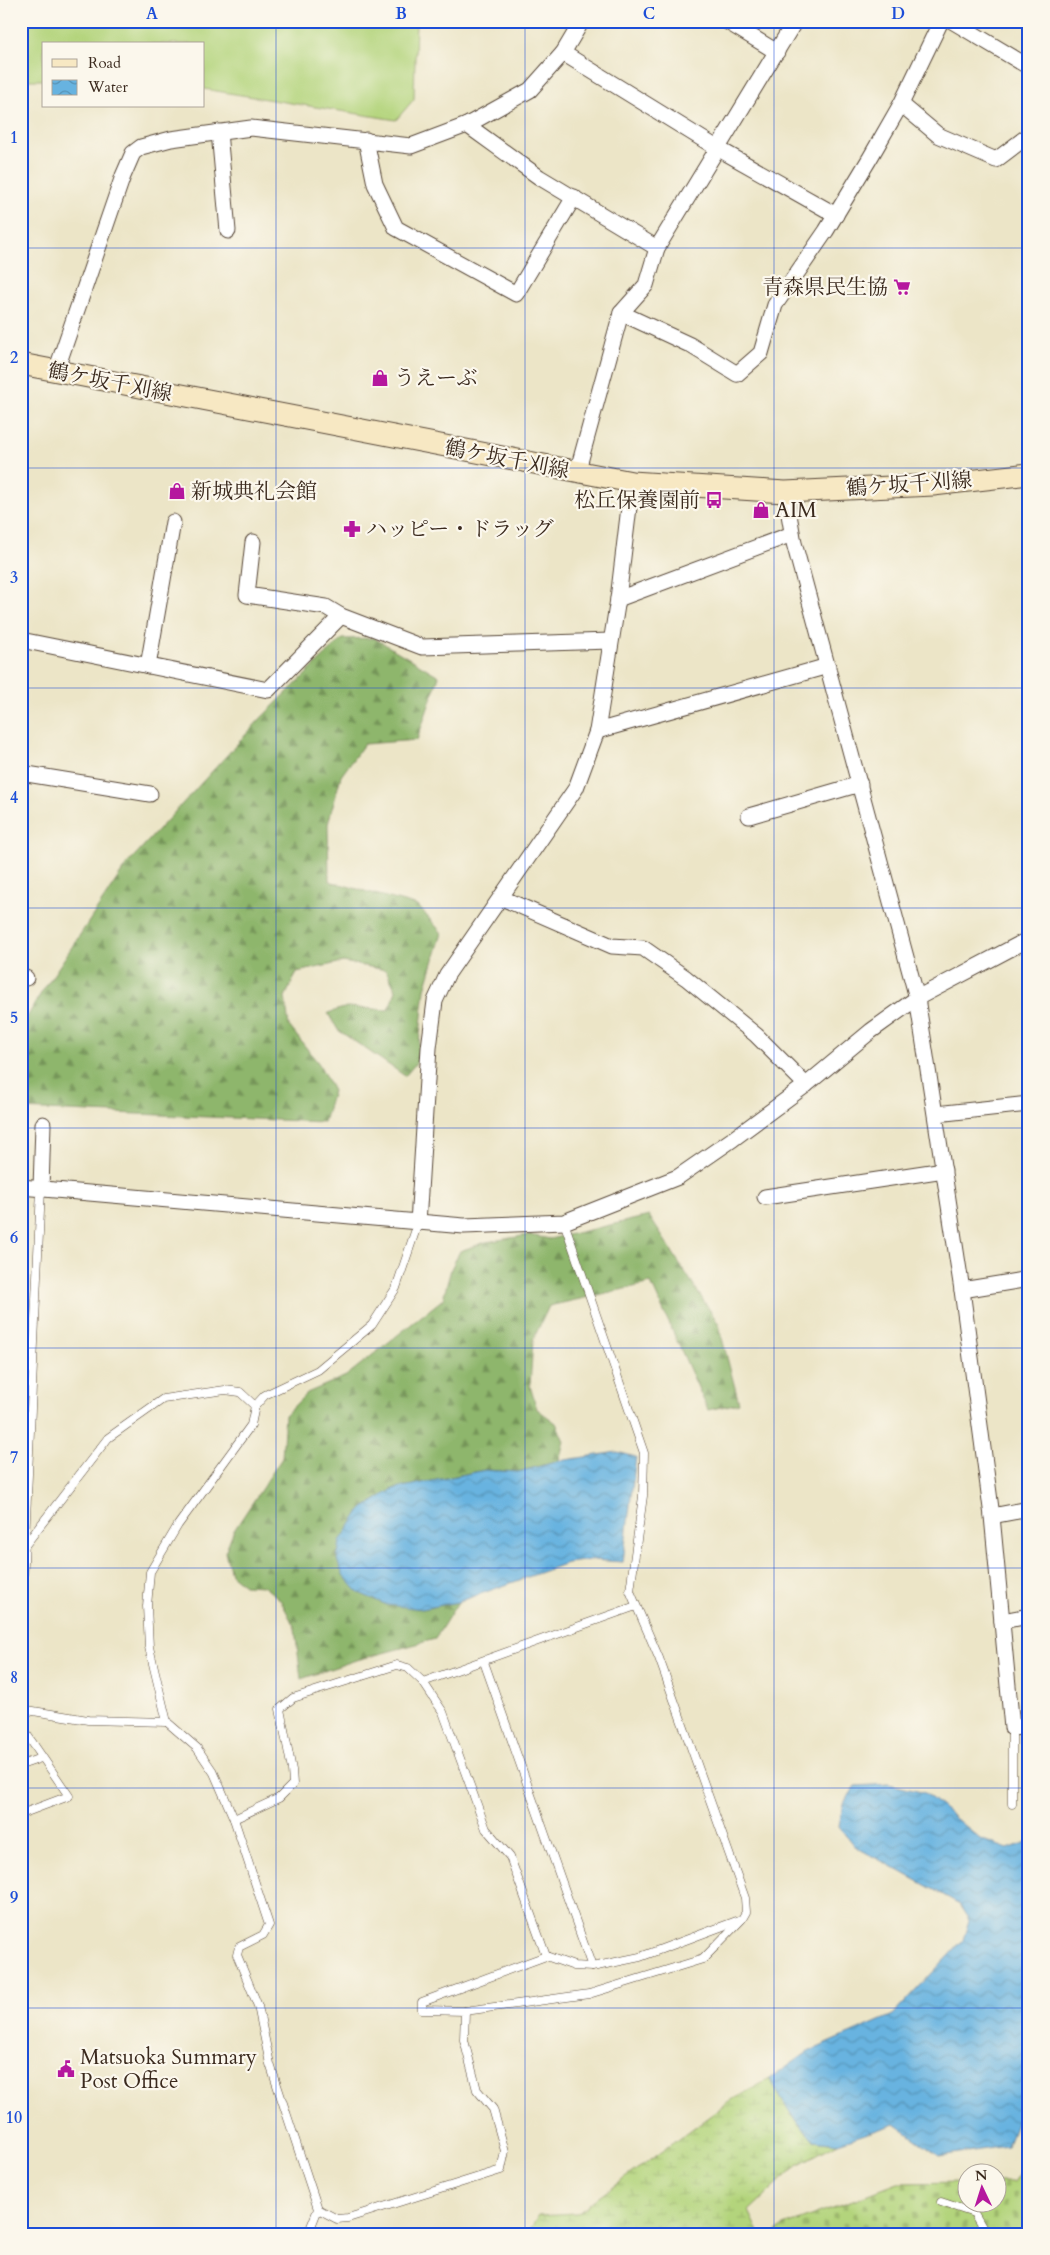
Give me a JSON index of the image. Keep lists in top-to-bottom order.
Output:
{
  "streets": {
    "main road": ["鶴ケ坂千刈線"]
  },
  "places": {
    "supermarket": ["青森県民生協"],
    "shop": ["うえーぶ", "新城典礼会館", "AIM"],
    "bus stop": ["松丘保養園前"],
    "pharmacy": ["ハッピー・ドラッグ"],
    "public building": ["Matsuoka Summary Post Office"]
  },
  "legend": ["Road", "Water"],
  "north": "top",
  "grid": {
    "columns": [
      "A",
      "B",
      "C",
      "D"
    ],
    "rows": [
      "1",
      "2",
      "3",
      "4",
      "5",
      "6",
      "7",
      "8",
      "9",
      "10"
    ]
  }
}
